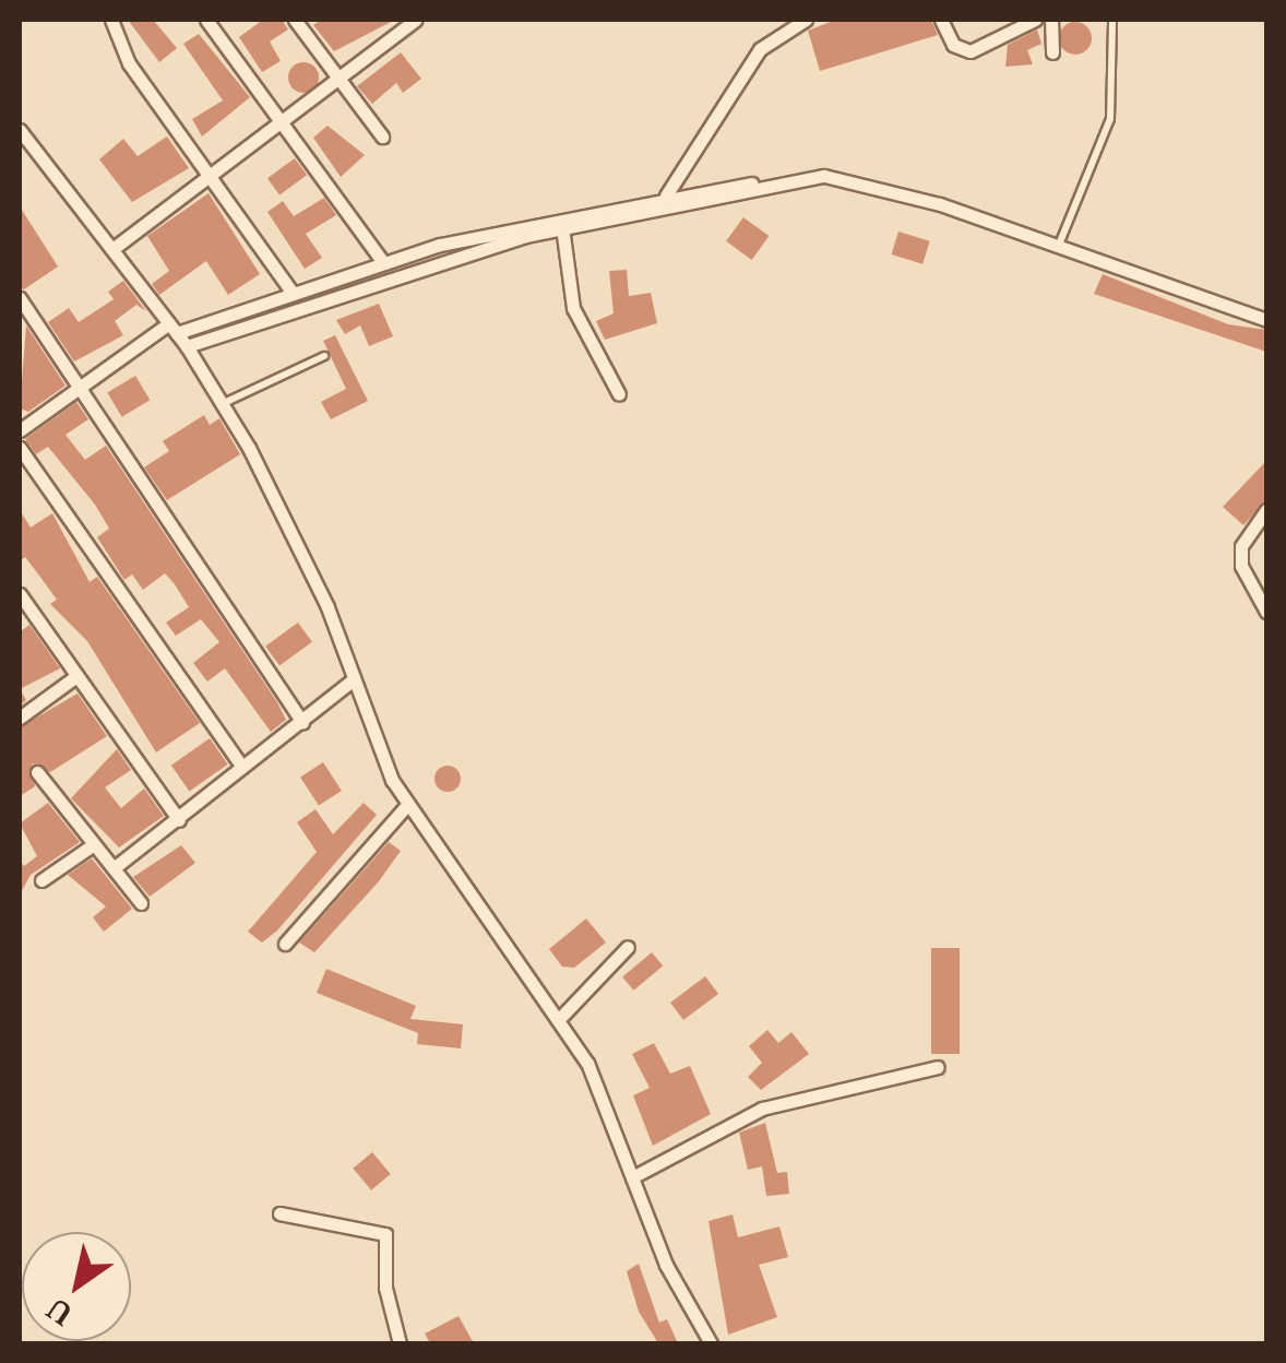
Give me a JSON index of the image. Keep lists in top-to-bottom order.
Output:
{
  "north": "bottom left"
}
